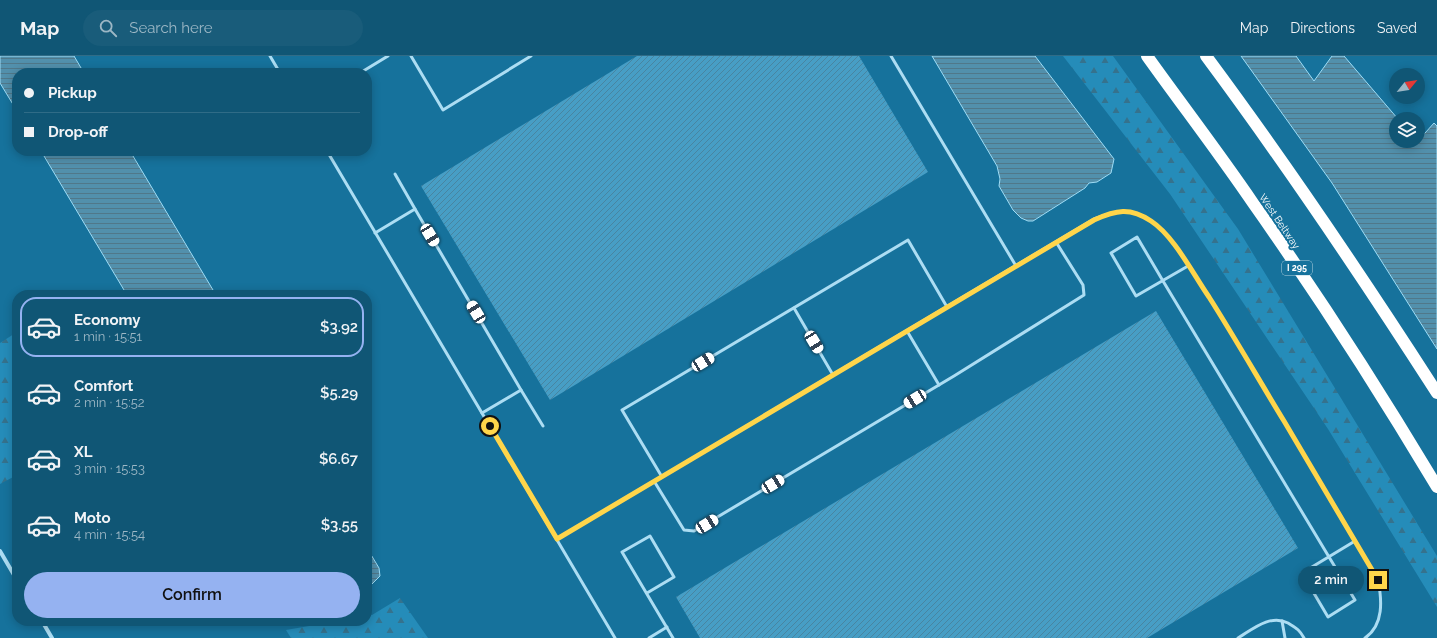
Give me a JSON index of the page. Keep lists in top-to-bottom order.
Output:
{
  "streets": {
    "highway": ["West Beltway", "I 295"]
  },
  "north": "top right",
  "page": {
    "header": "Map",
    "search": "Search here",
    "nav": ["Map", "Directions", "Saved"],
    "banner": ["Pickup", "Drop-off"],
    "list": [
      {
        "name": "Economy",
        "note": "1 min · 15:51",
        "value": "$3.92"
      },
      {
        "name": "Comfort",
        "note": "2 min · 15:52",
        "value": "$5.29"
      },
      {
        "name": "XL",
        "note": "3 min · 15:53",
        "value": "$6.67"
      },
      {
        "name": "Moto",
        "note": "4 min · 15:54",
        "value": "$3.55"
      }
    ],
    "buttons": "Confirm",
    "bubble": "2 min"
  }
}
